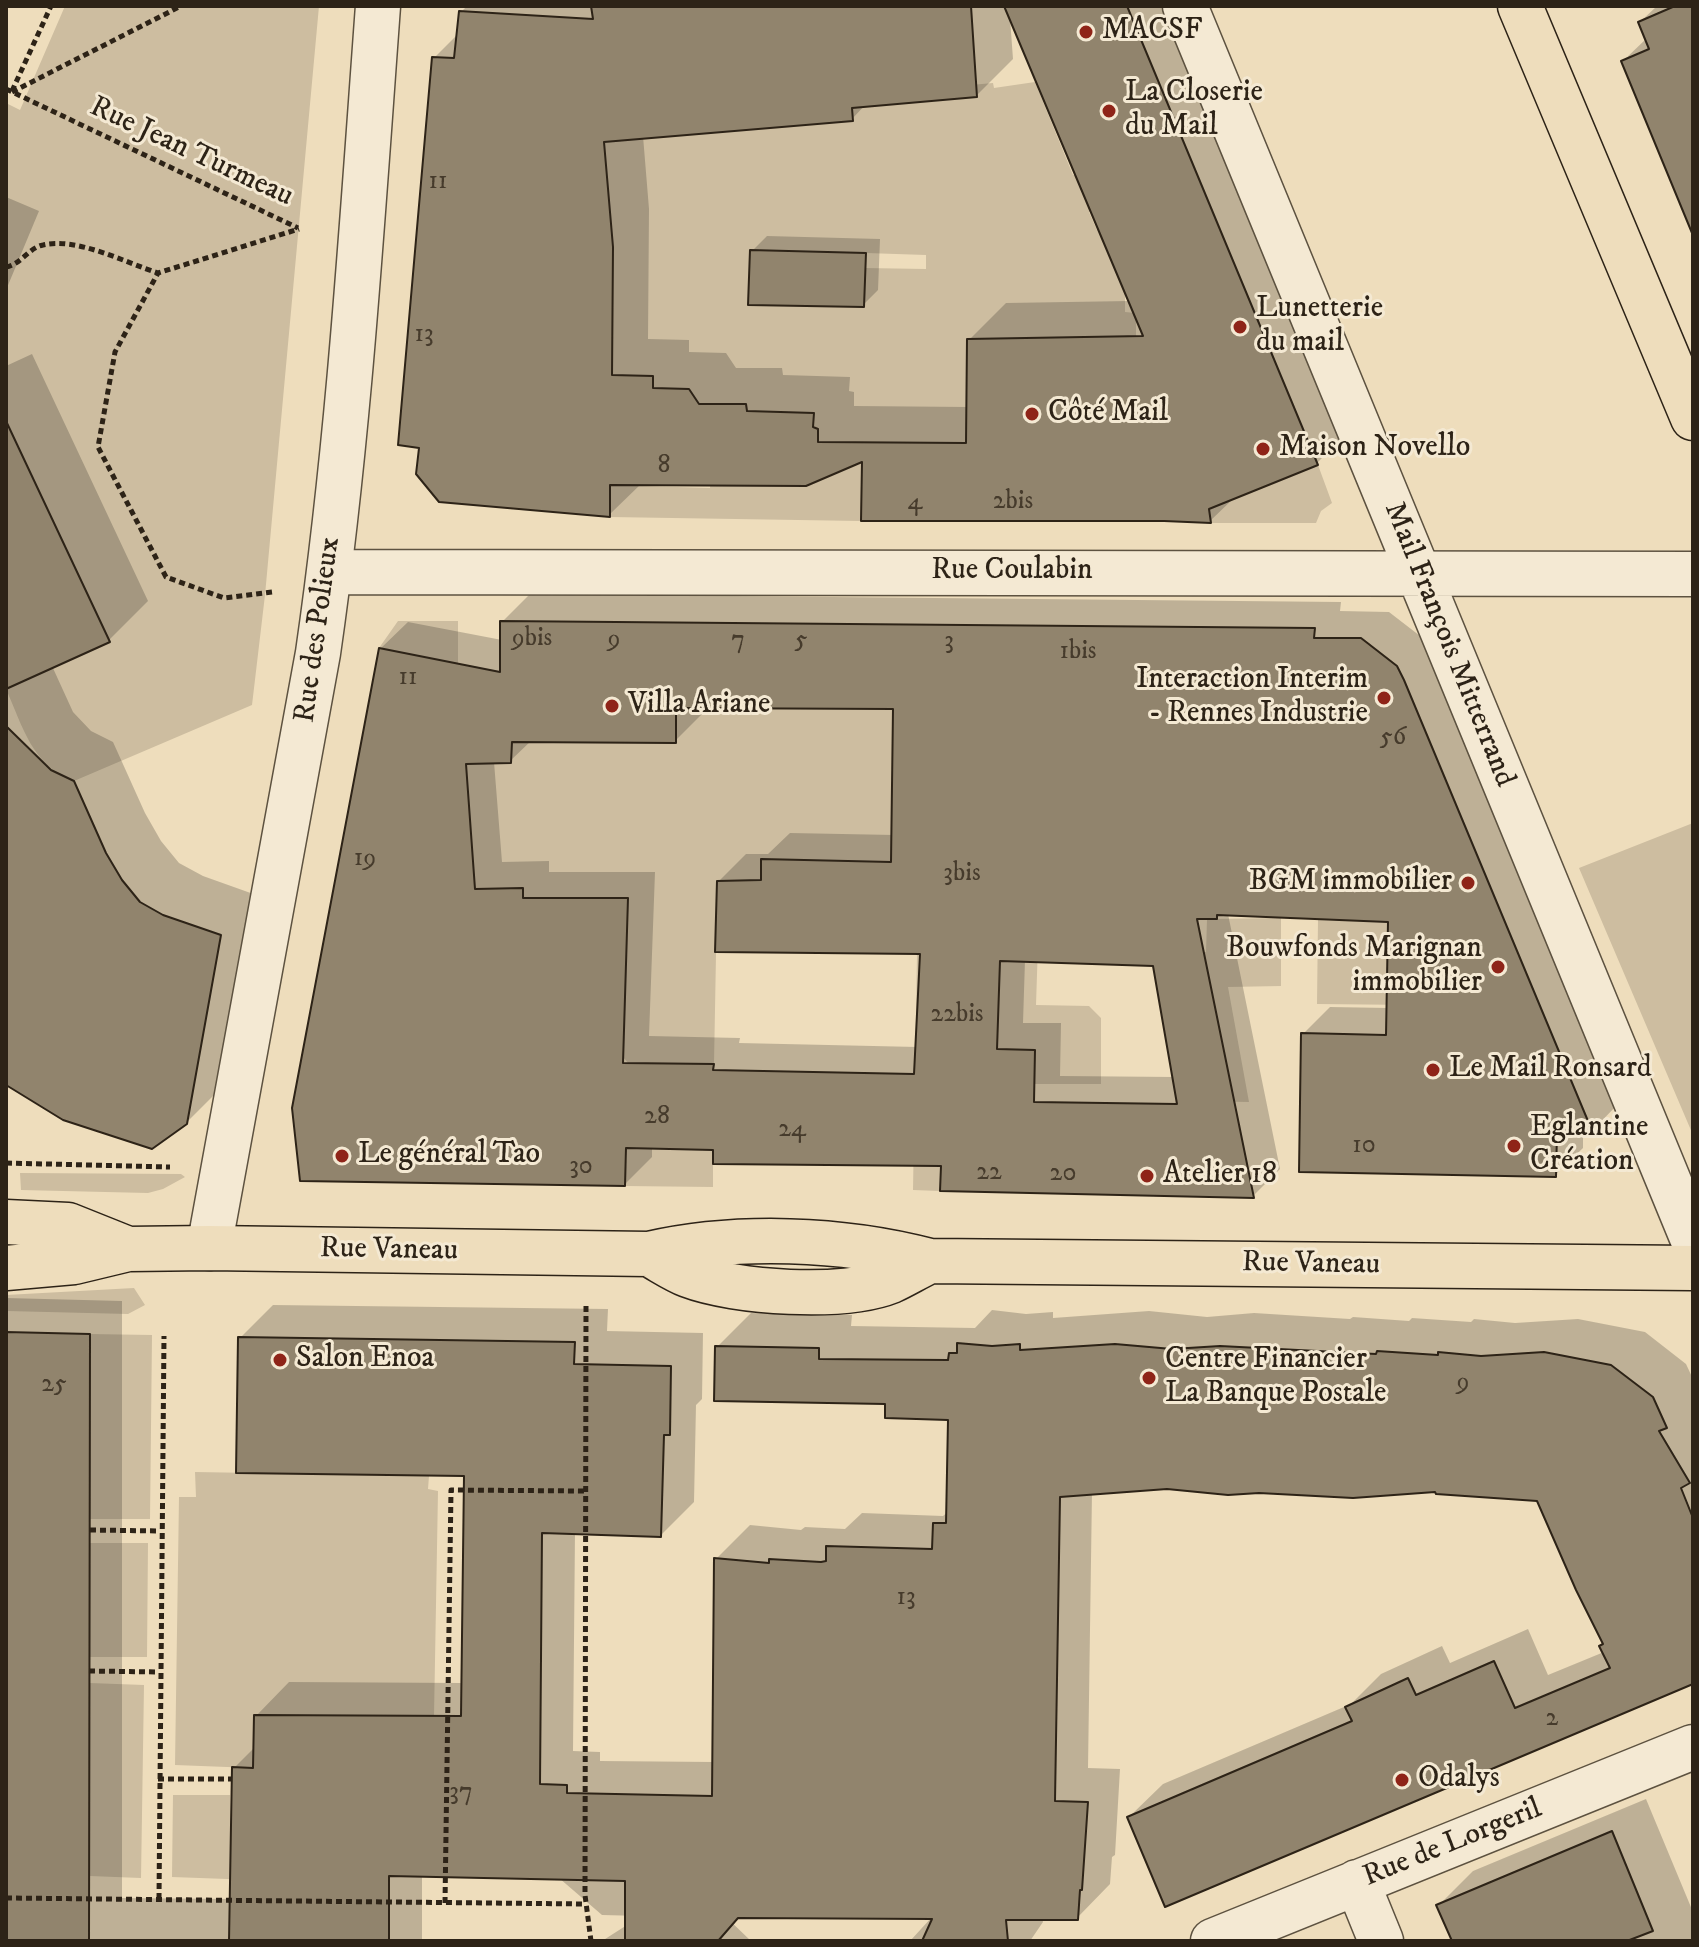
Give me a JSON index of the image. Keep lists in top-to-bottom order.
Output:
{
  "streets": {
    "main road": ["Rue Vaneau"],
    "street": [
      "Rue Coulabin",
      "Rue des Polieux",
      "Mail François Mitterrand",
      "Rue de Lorgeril"
    ],
    "path": ["Rue Jean Turmeau"]
  },
  "crossings": [
    ["Rue Jean Turmeau", "Rue des Polieux"],
    ["Rue Coulabin", "Rue des Polieux"],
    ["Rue Coulabin", "Mail François Mitterrand"],
    ["Rue des Polieux", "Rue Vaneau"]
  ],
  "places": [
    "MACSF",
    "La Closerie du Mail",
    "Lunetterie du mail",
    "Côté Mail",
    "Maison Novello",
    "Interaction Interim - Rennes Industrie",
    "Villa Ariane",
    "BGM immobilier",
    "Bouwfonds Marignan immobilier",
    "Le Mail Ronsard",
    "Eglantine Création",
    "Le général Tao",
    "Atelier 18",
    "Salon Enoa",
    "Centre Financier La Banque Postale",
    "Odalys"
  ],
  "house_numbers": [
    "11",
    "13",
    "8",
    "2bis",
    "4",
    "9bis",
    "9",
    "7",
    "5",
    "3",
    "1bis",
    "11",
    "56",
    "19",
    "3bis",
    "22bis",
    "28",
    "24",
    "10",
    "30",
    "22",
    "20",
    "9",
    "25",
    "13",
    "2",
    "37"
  ]
}
